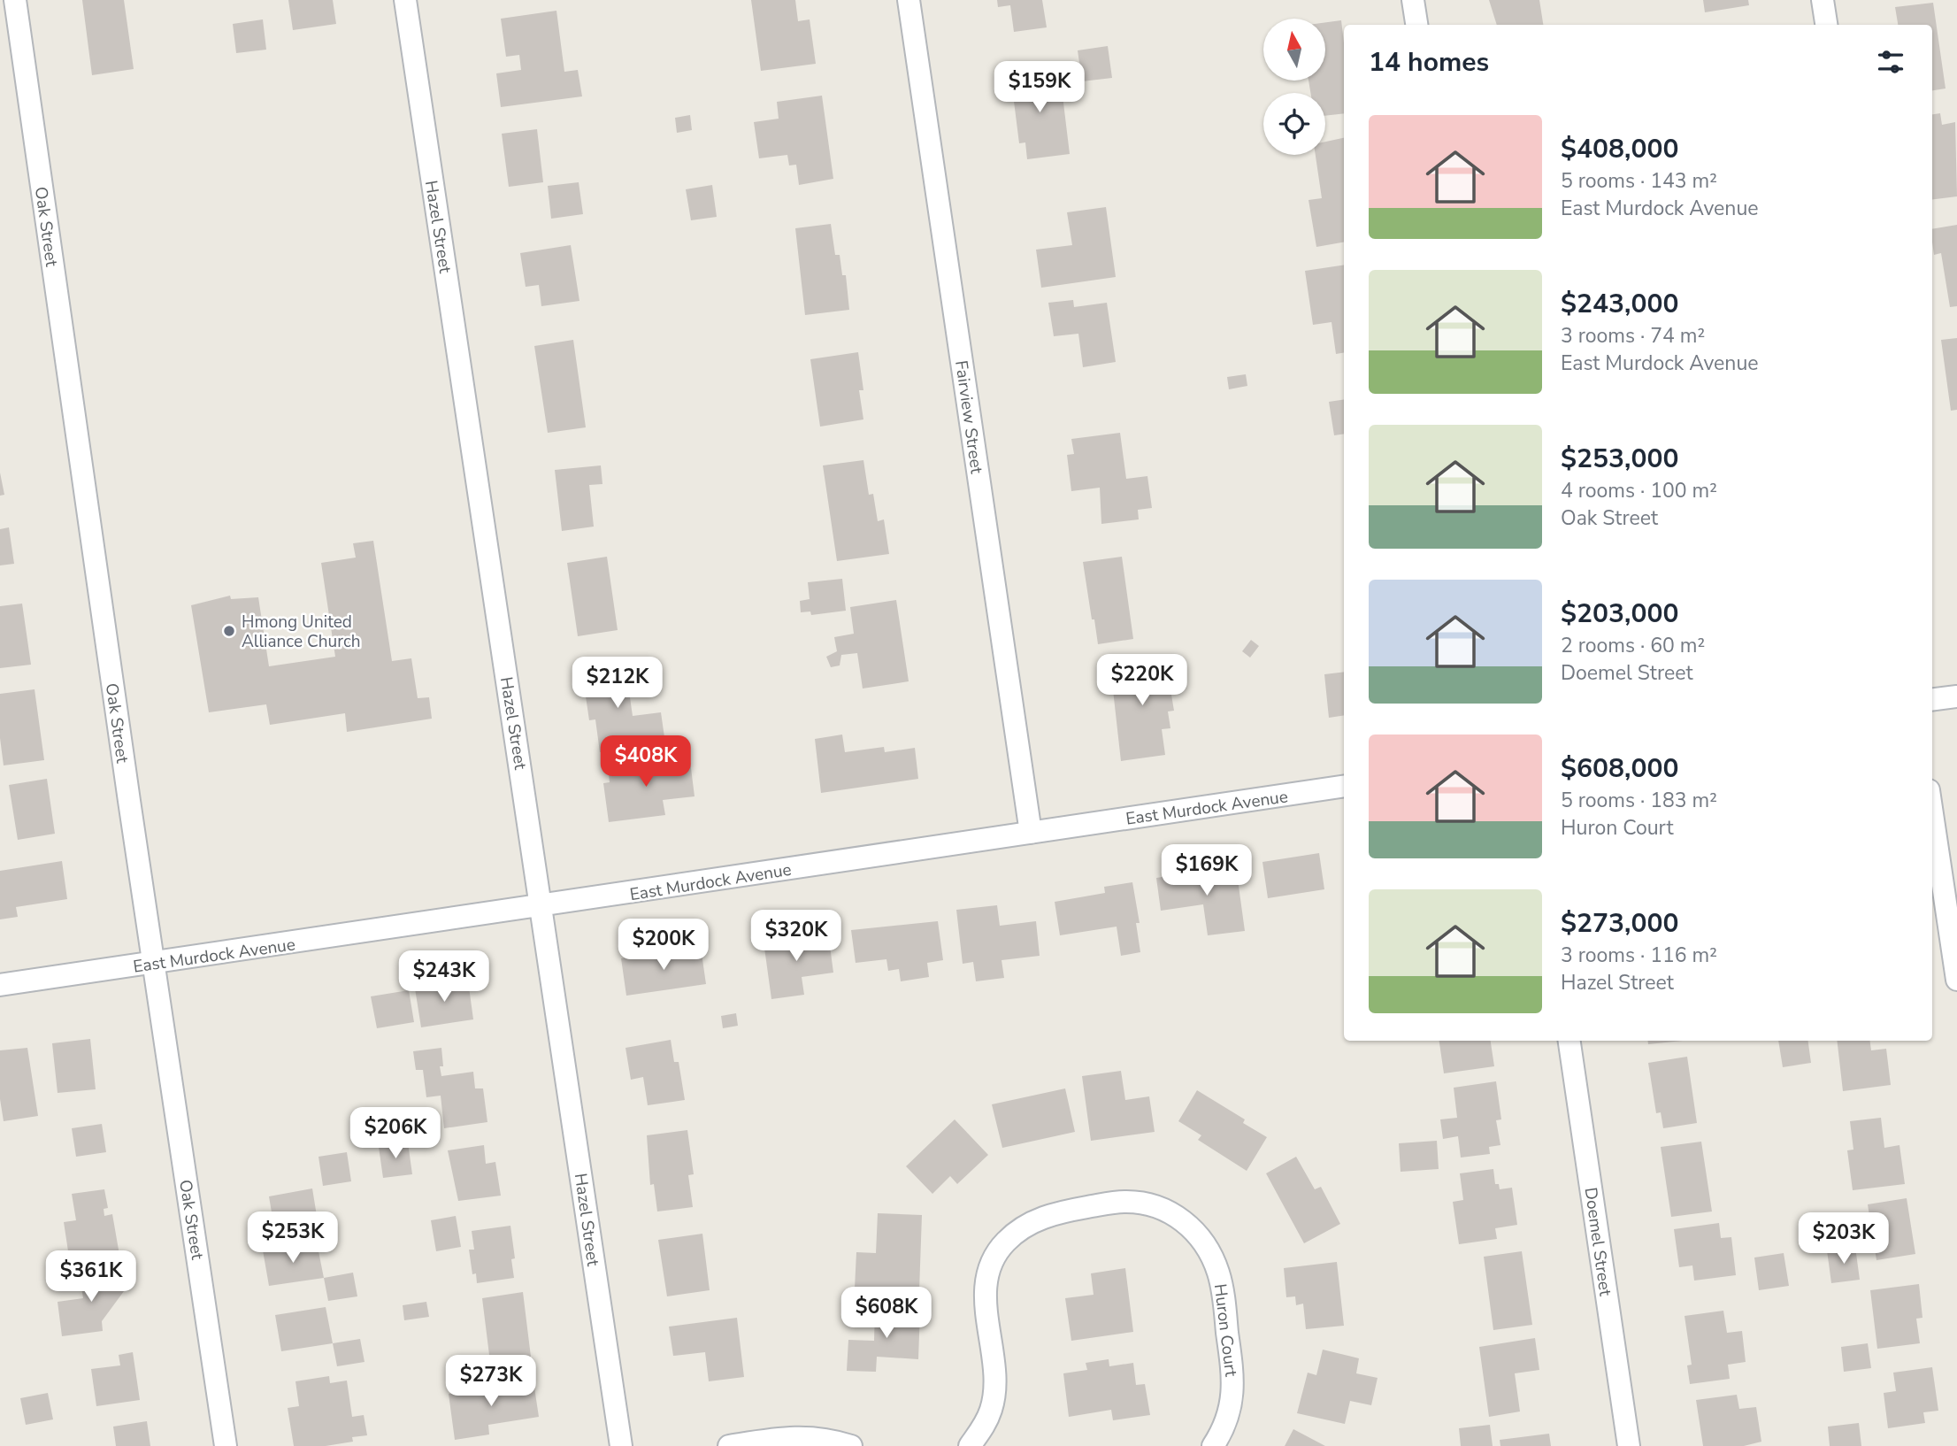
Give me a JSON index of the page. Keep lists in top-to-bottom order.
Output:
{
  "streets": {
    "street": [
      "Oak Street",
      "Hazel Street",
      "Fairview Street",
      "East Murdock Avenue",
      "Doemel Street",
      "Huron Court"
    ]
  },
  "crossings": [
    ["Oak Street", "East Murdock Avenue"],
    ["Hazel Street", "East Murdock Avenue"],
    ["Fairview Street", "East Murdock Avenue"]
  ],
  "places": ["Hmong United Alliance Church"],
  "north": "top",
  "page": {
    "heading": "14 homes",
    "price": [
      "$159K",
      "$220K",
      "$212K",
      "$408K",
      "$169K",
      "$320K",
      "$200K",
      "$243K",
      "$206K",
      "$253K",
      "$203K",
      "$361K",
      "$608K",
      "$273K"
    ],
    "list": [
      {
        "name": "$408,000",
        "note": "5 rooms · 143 m² · East Murdock Avenue"
      },
      {
        "name": "$243,000",
        "note": "3 rooms · 74 m² · East Murdock Avenue"
      },
      {
        "name": "$253,000",
        "note": "4 rooms · 100 m² · Oak Street"
      },
      {
        "name": "$203,000",
        "note": "2 rooms · 60 m² · Doemel Street"
      },
      {
        "name": "$608,000",
        "note": "5 rooms · 183 m² · Huron Court"
      },
      {
        "name": "$273,000",
        "note": "3 rooms · 116 m² · Hazel Street"
      }
    ]
  }
}
